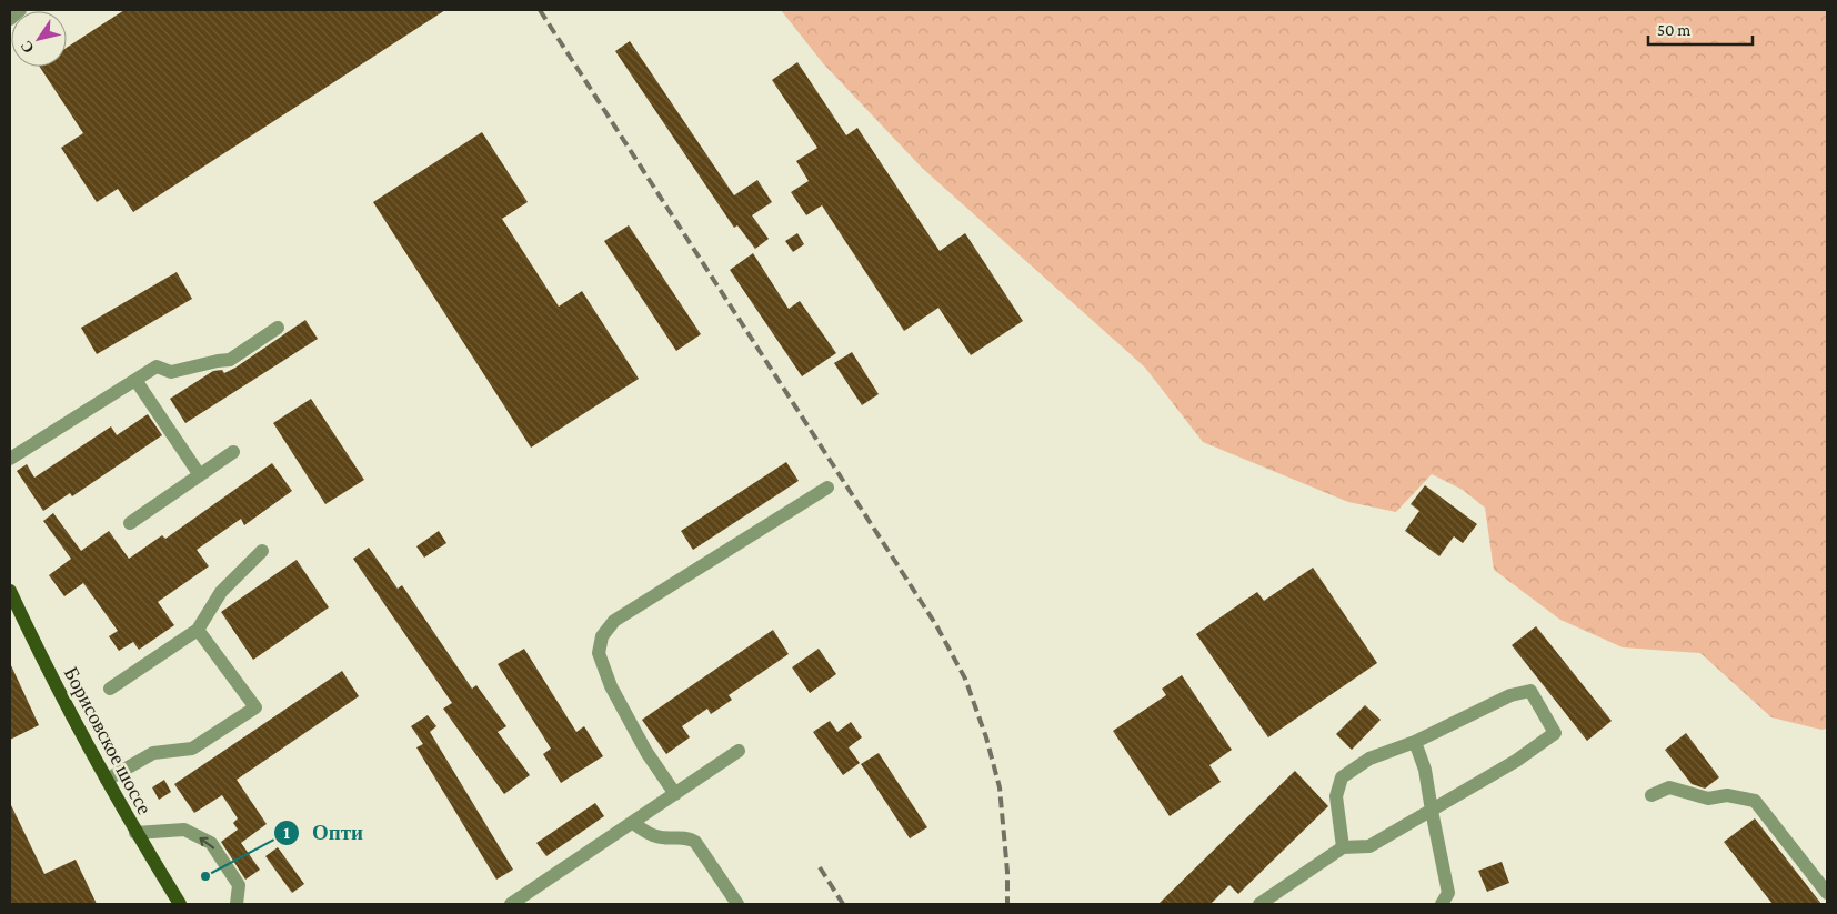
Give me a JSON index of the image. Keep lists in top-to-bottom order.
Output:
{
  "streets": {
    "main road": ["Борисовское шоссе"]
  },
  "places": ["Опти"],
  "scale_bar": "50 m",
  "north": "bottom left"
}
